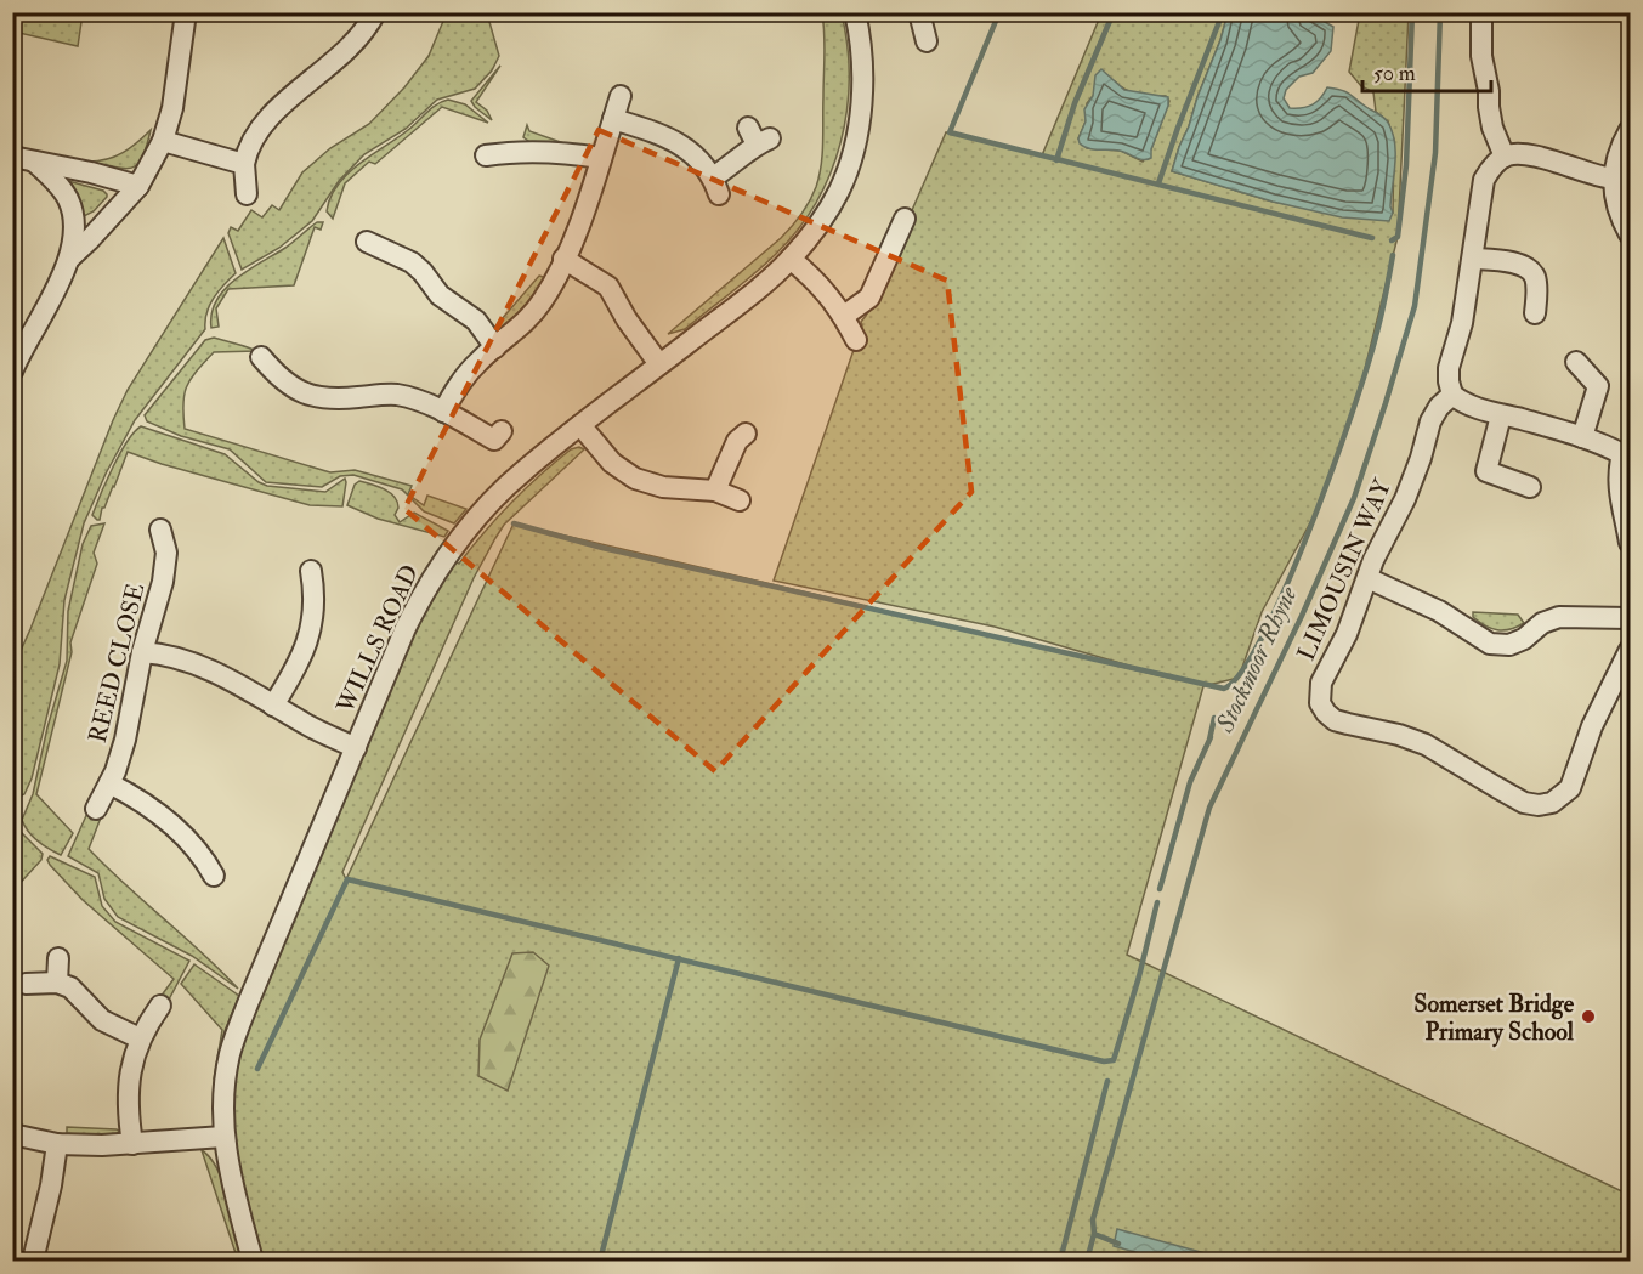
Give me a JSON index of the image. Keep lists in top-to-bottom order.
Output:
{
  "streets": {
    "street": ["LIMOUSIN WAY", "WILLS ROAD", "REED CLOSE"]
  },
  "water": ["Stockmoor Rhyne"],
  "places": ["Somerset Bridge Primary School"],
  "scale_bar": "50 m"
}
